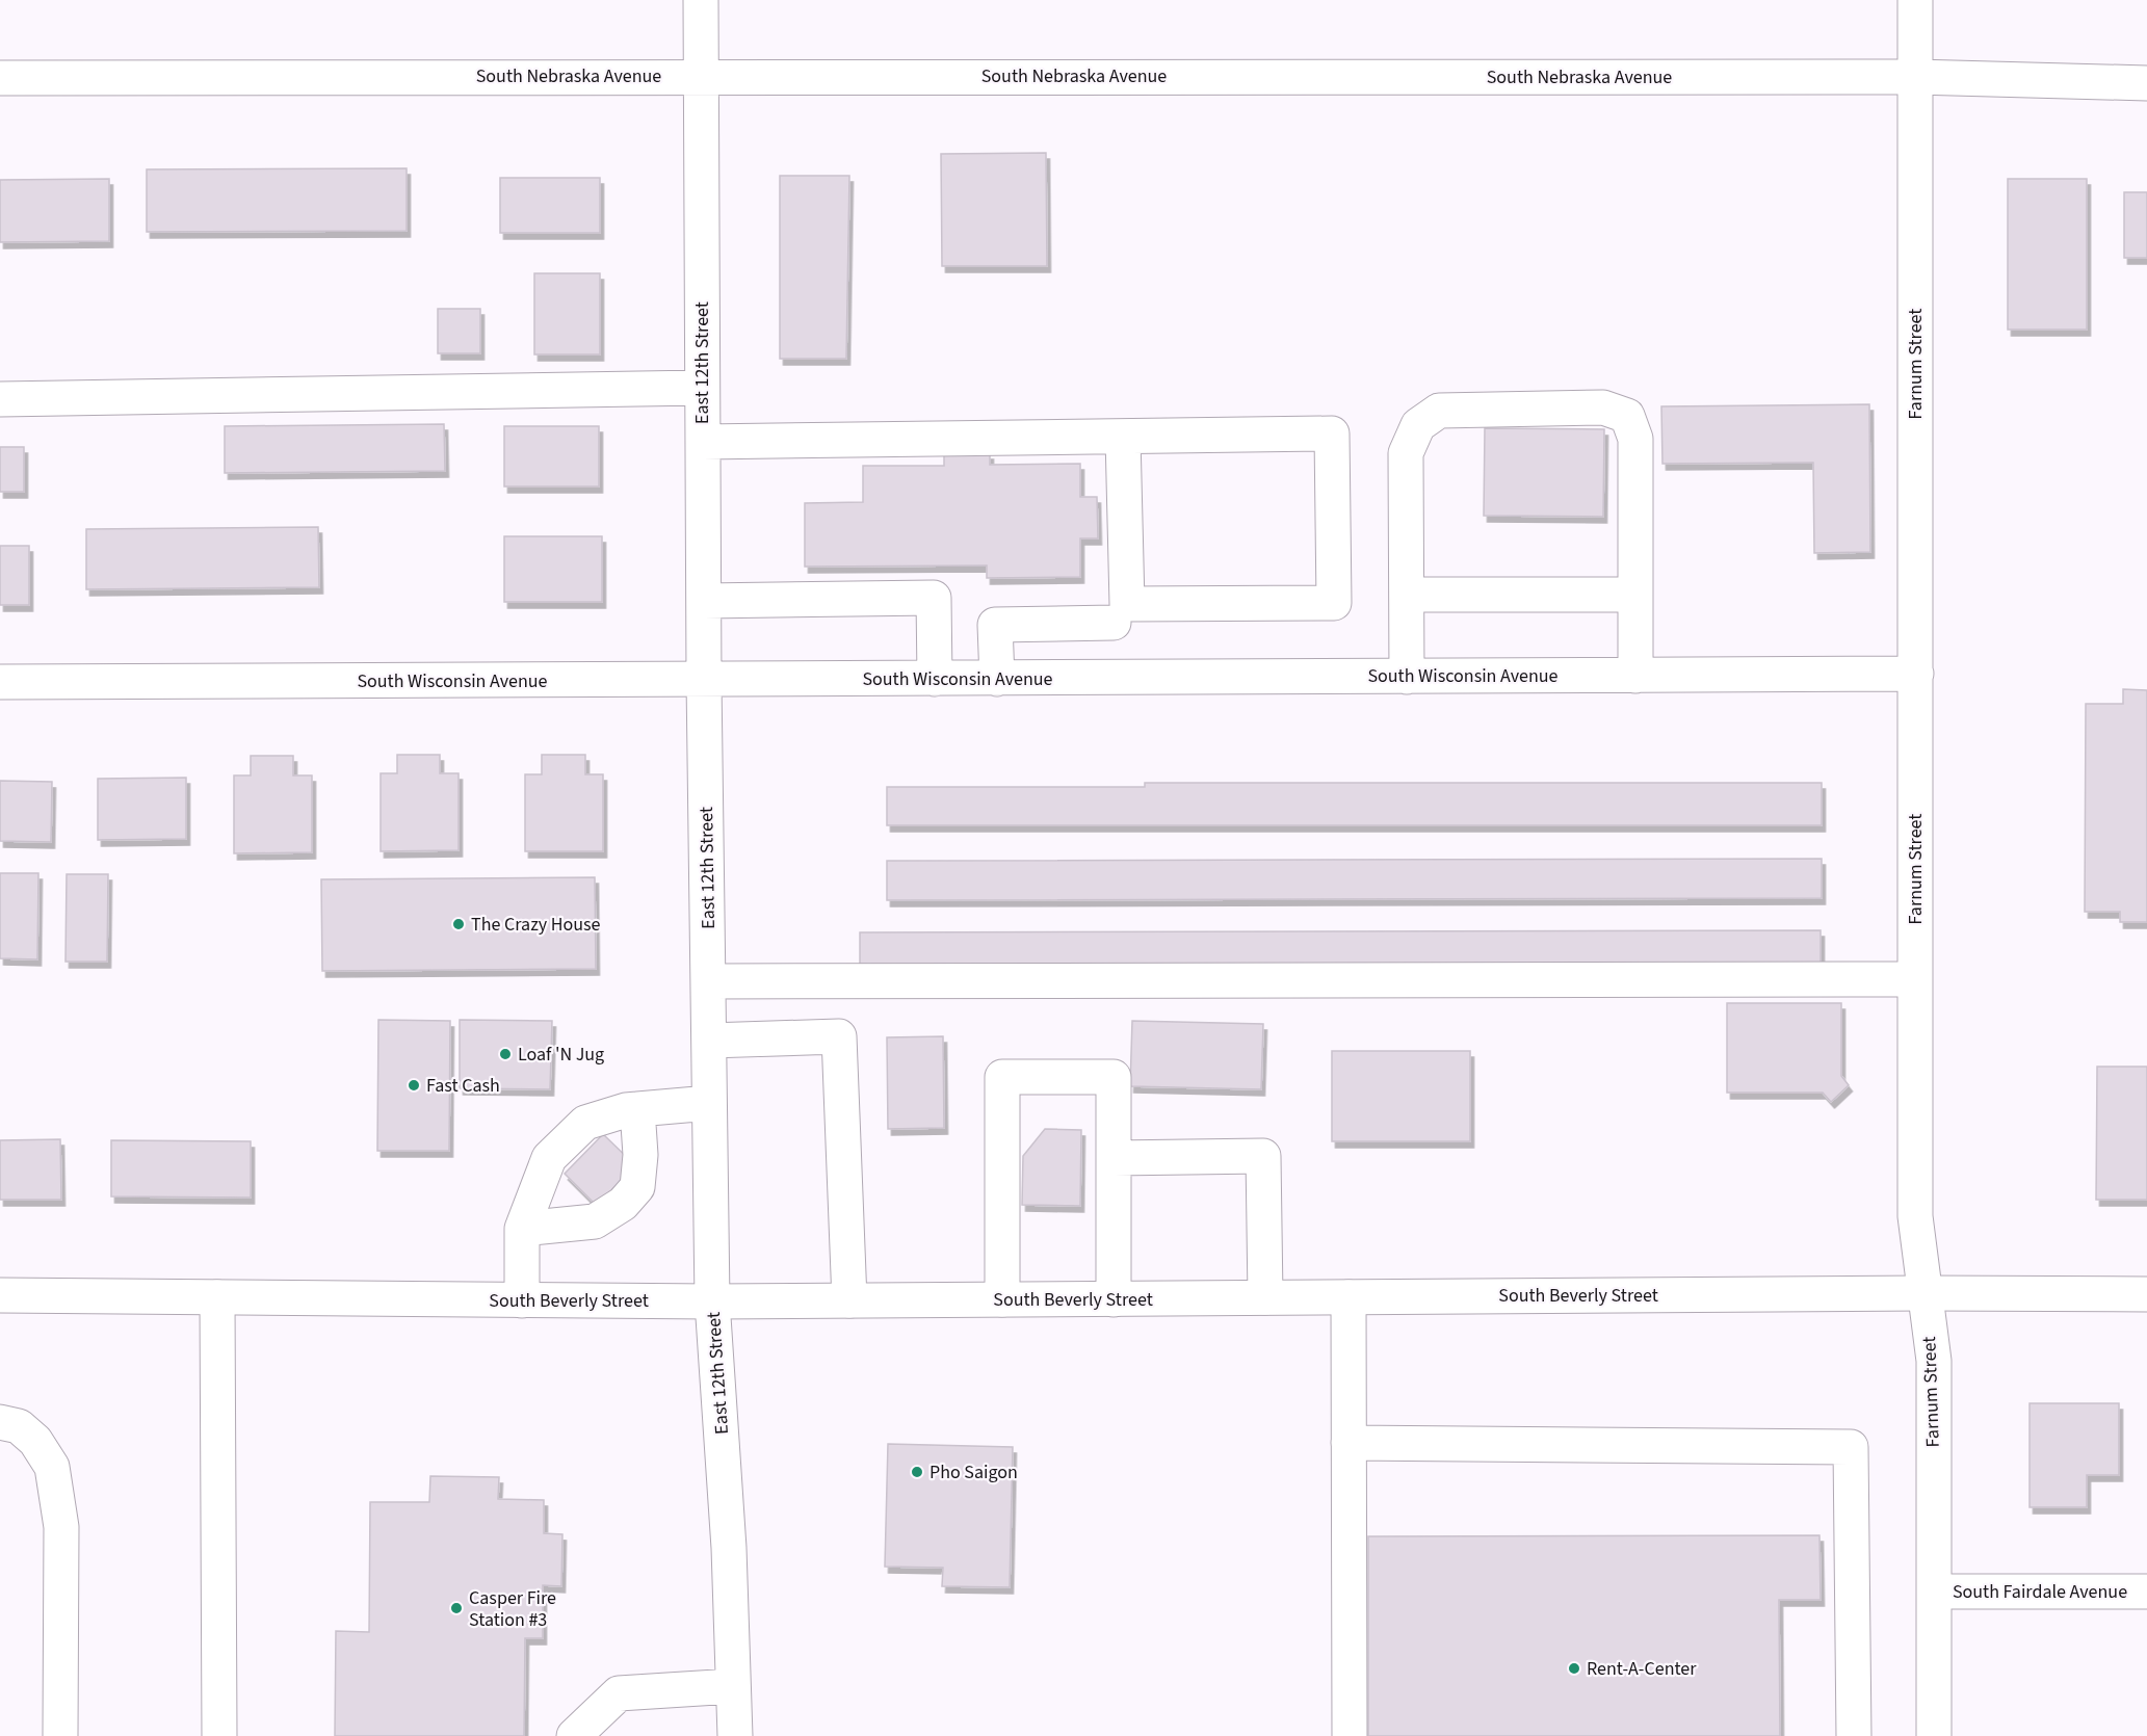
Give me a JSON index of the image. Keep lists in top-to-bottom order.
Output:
{
  "streets": {
    "street": [
      "South Nebraska Avenue",
      "East 12th Street",
      "Farnum Street",
      "South Wisconsin Avenue",
      "South Beverly Street",
      "South Fairdale Avenue"
    ]
  },
  "crossings": [
    ["South Nebraska Avenue", "East 12th Street"],
    ["South Nebraska Avenue", "Farnum Street"],
    ["East 12th Street", "South Wisconsin Avenue"],
    ["East 12th Street", "South Beverly Street"],
    ["Farnum Street", "South Wisconsin Avenue"],
    ["Farnum Street", "South Beverly Street"],
    ["Farnum Street", "South Fairdale Avenue"]
  ],
  "places": [
    "The Crazy House",
    "Loaf 'N Jug",
    "Fast Cash",
    "Pho Saigon",
    "Casper Fire Station #3",
    "Rent-A-Center"
  ]
}
